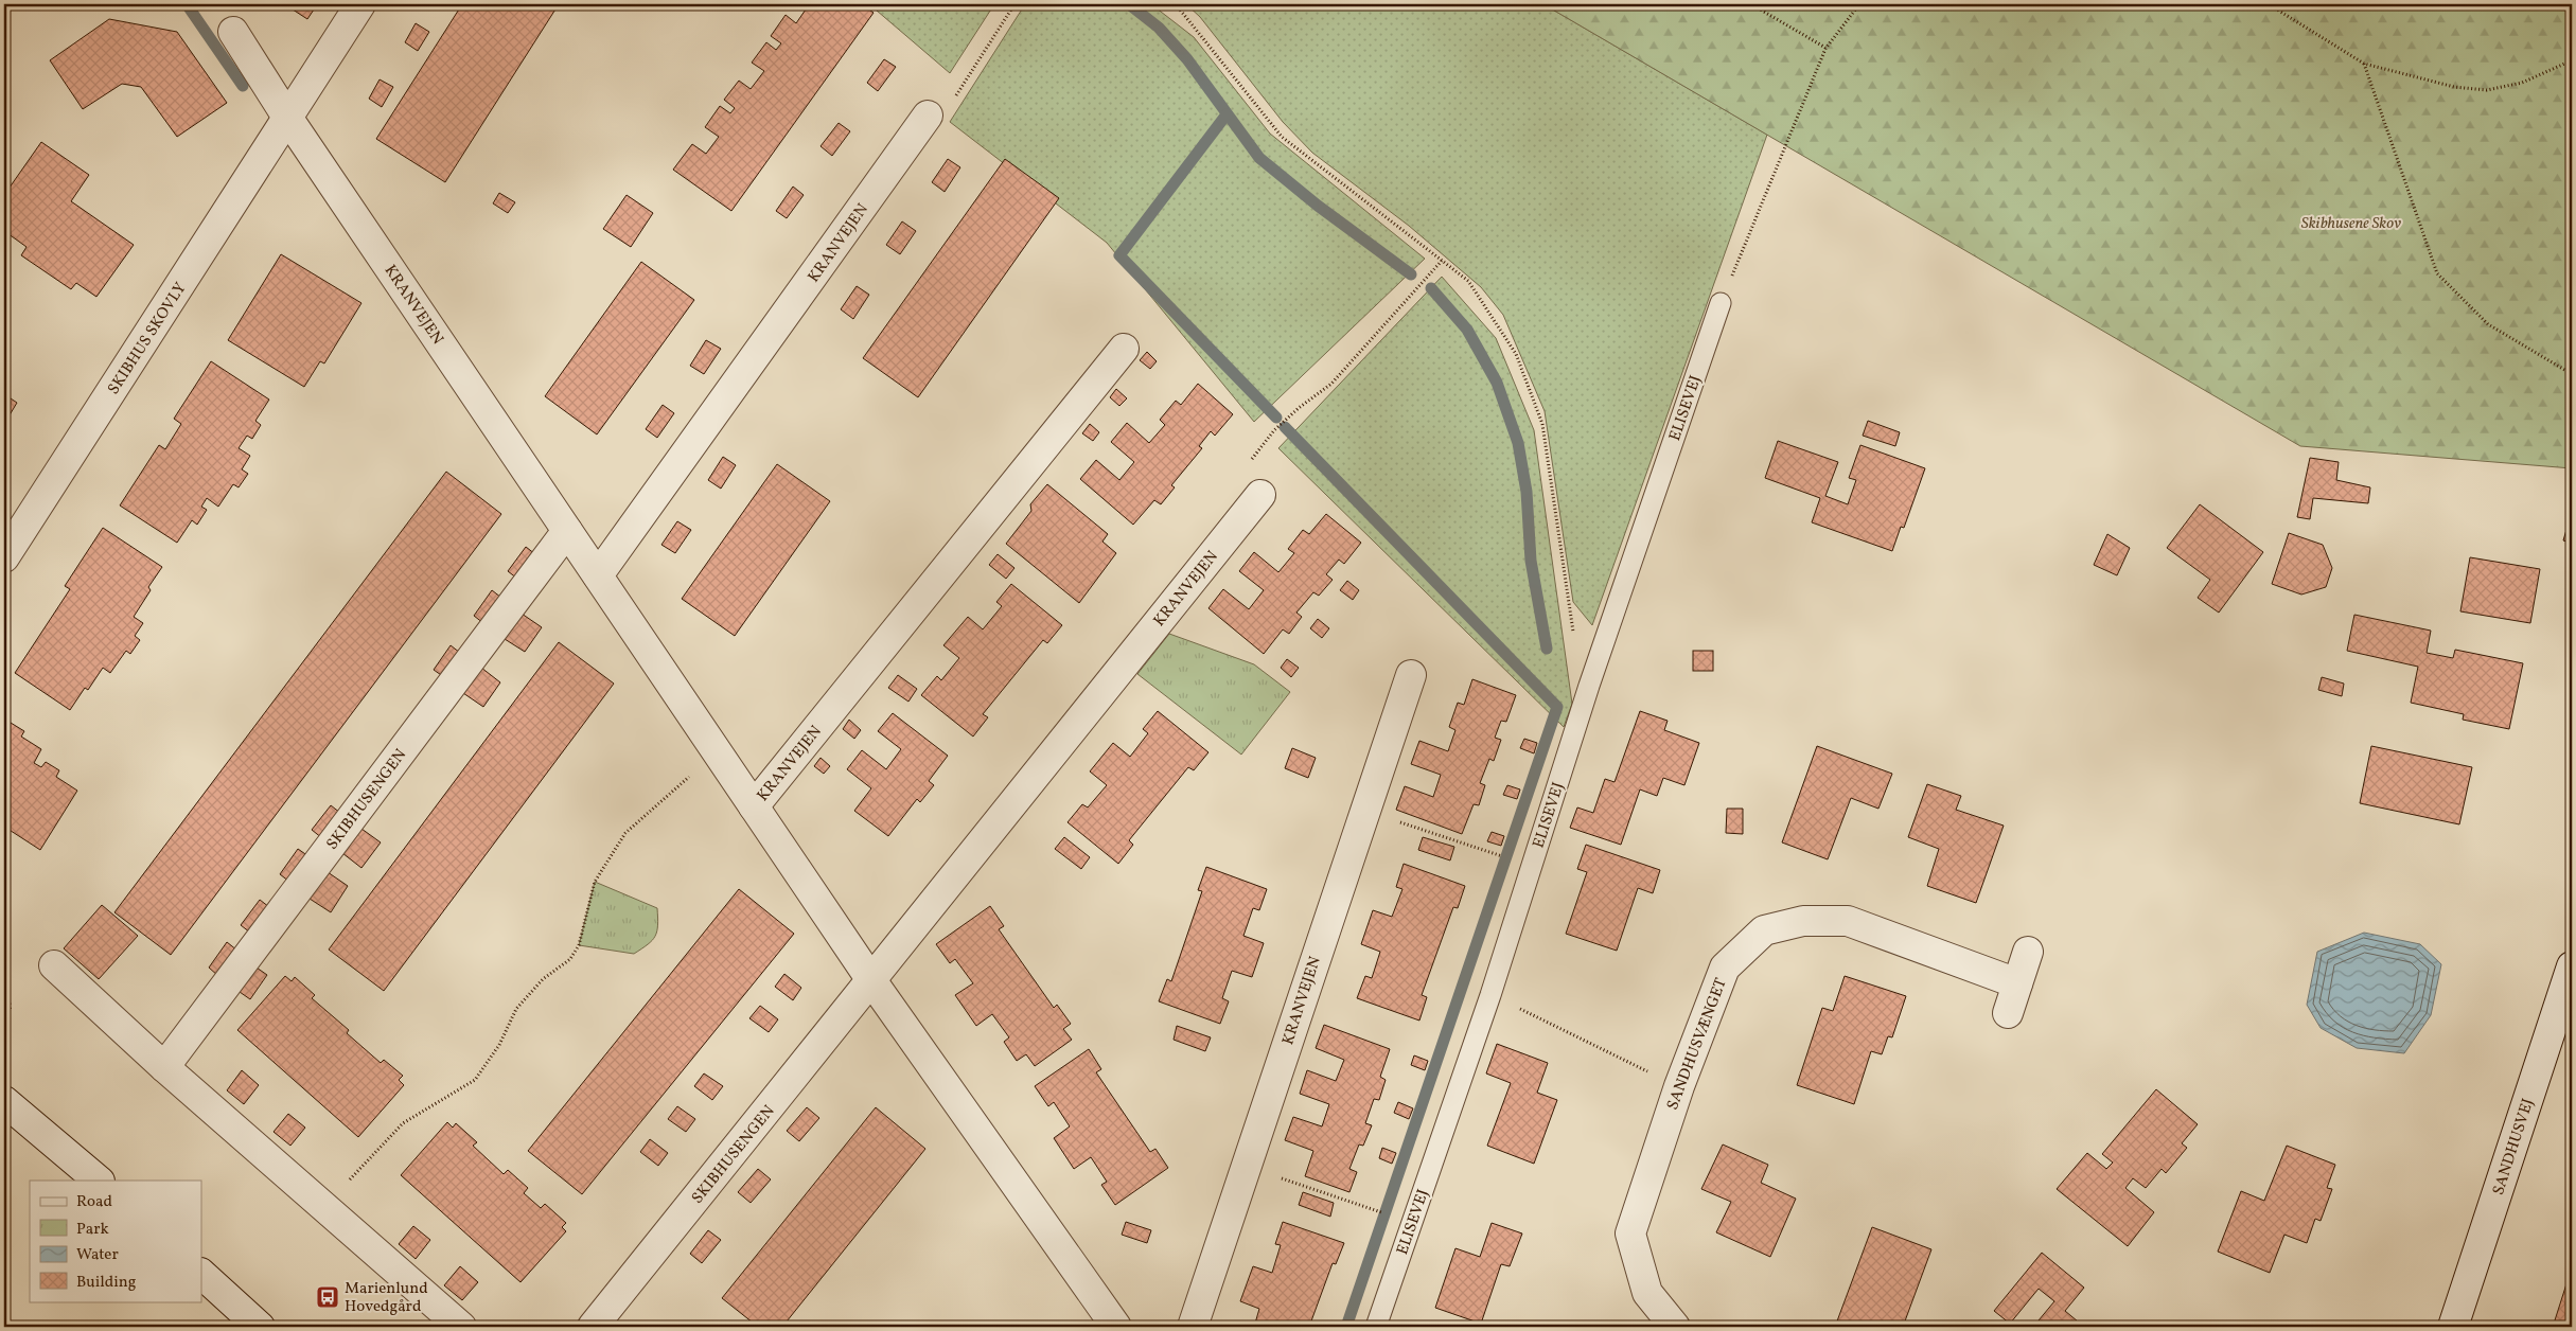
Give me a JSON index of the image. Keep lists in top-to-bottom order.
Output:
{
  "streets": {
    "street": [
      "KRANVEJEN",
      "SKIBHUS SKOVLY",
      "SKIBHUSENGEN",
      "SANDHUSVÆNGET",
      "SANDHUSVEJ"
    ],
    "lane": ["ELISEVEJ"]
  },
  "crossings": [
    ["KRANVEJEN", "SKIBHUS SKOVLY"],
    ["KRANVEJEN", "SKIBHUSENGEN"]
  ],
  "parks": ["Skibhusene Skov"],
  "places": {
    "bus stop": ["Marienlund Hovedgård"]
  },
  "legend": [
    "Road",
    "Park",
    "Water",
    "Building"
  ]
}
